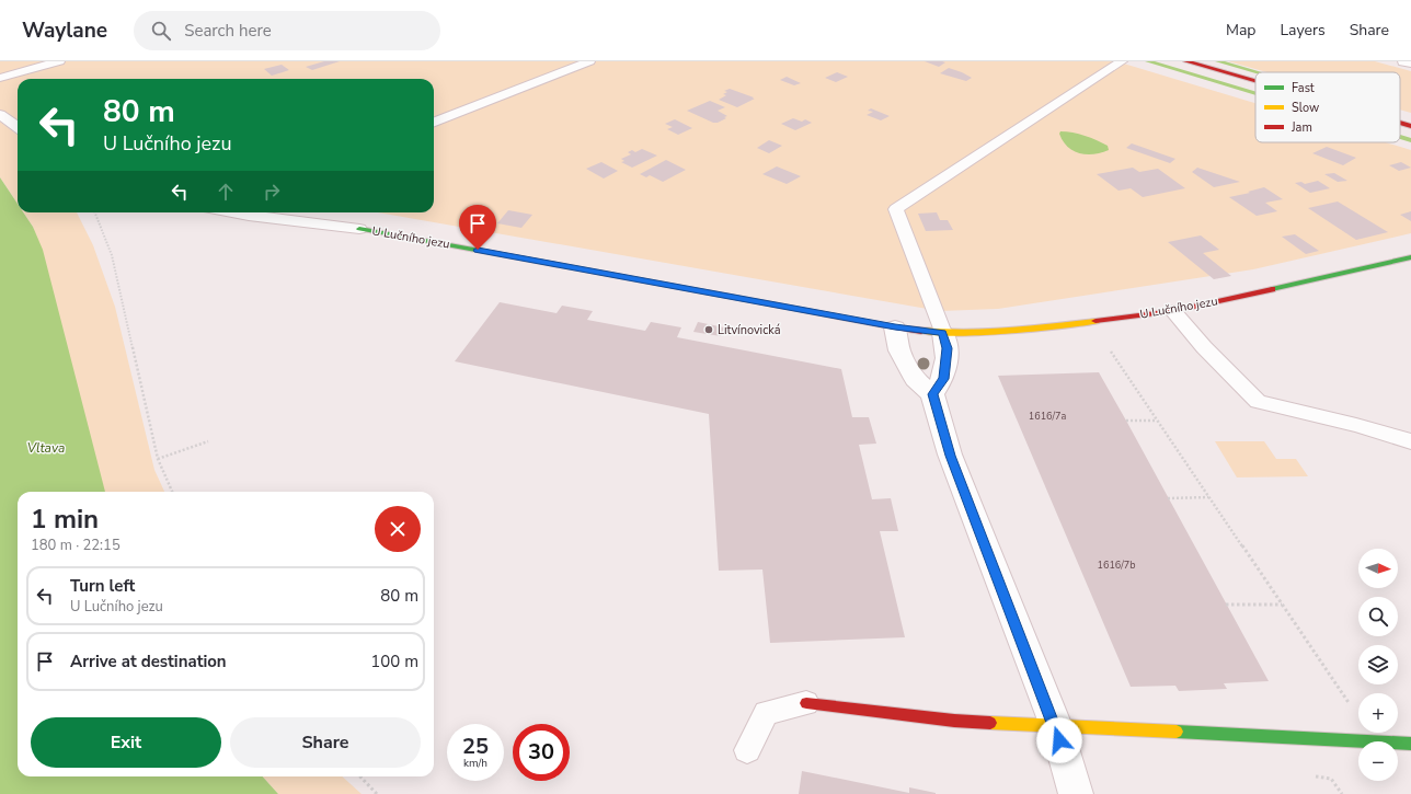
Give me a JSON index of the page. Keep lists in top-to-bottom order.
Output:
{
  "streets": {
    "street": ["U Lučního jezu"]
  },
  "water": ["Vltava"],
  "places": ["Litvínovická"],
  "house_numbers": ["1616/7a", "1616/7b"],
  "legend": ["Fast", "Slow", "Jam"],
  "north": "right",
  "page": {
    "header": "Waylane",
    "search": "Search here",
    "nav": ["Map", "Layers", "Share"],
    "turn": ["80 m", "U Lučního jezu"],
    "heading": ["1 min", "180 m · 22:15"],
    "map_buttons": ["+", "−"],
    "list": [
      {
        "name": "Turn left",
        "note": "U Lučního jezu",
        "value": "80 m"
      },
      {
        "name": "Arrive at destination",
        "value": "100 m"
      }
    ],
    "buttons": ["Exit", "Share"],
    "speed": "25 km/h",
    "limit": "30"
  }
}
